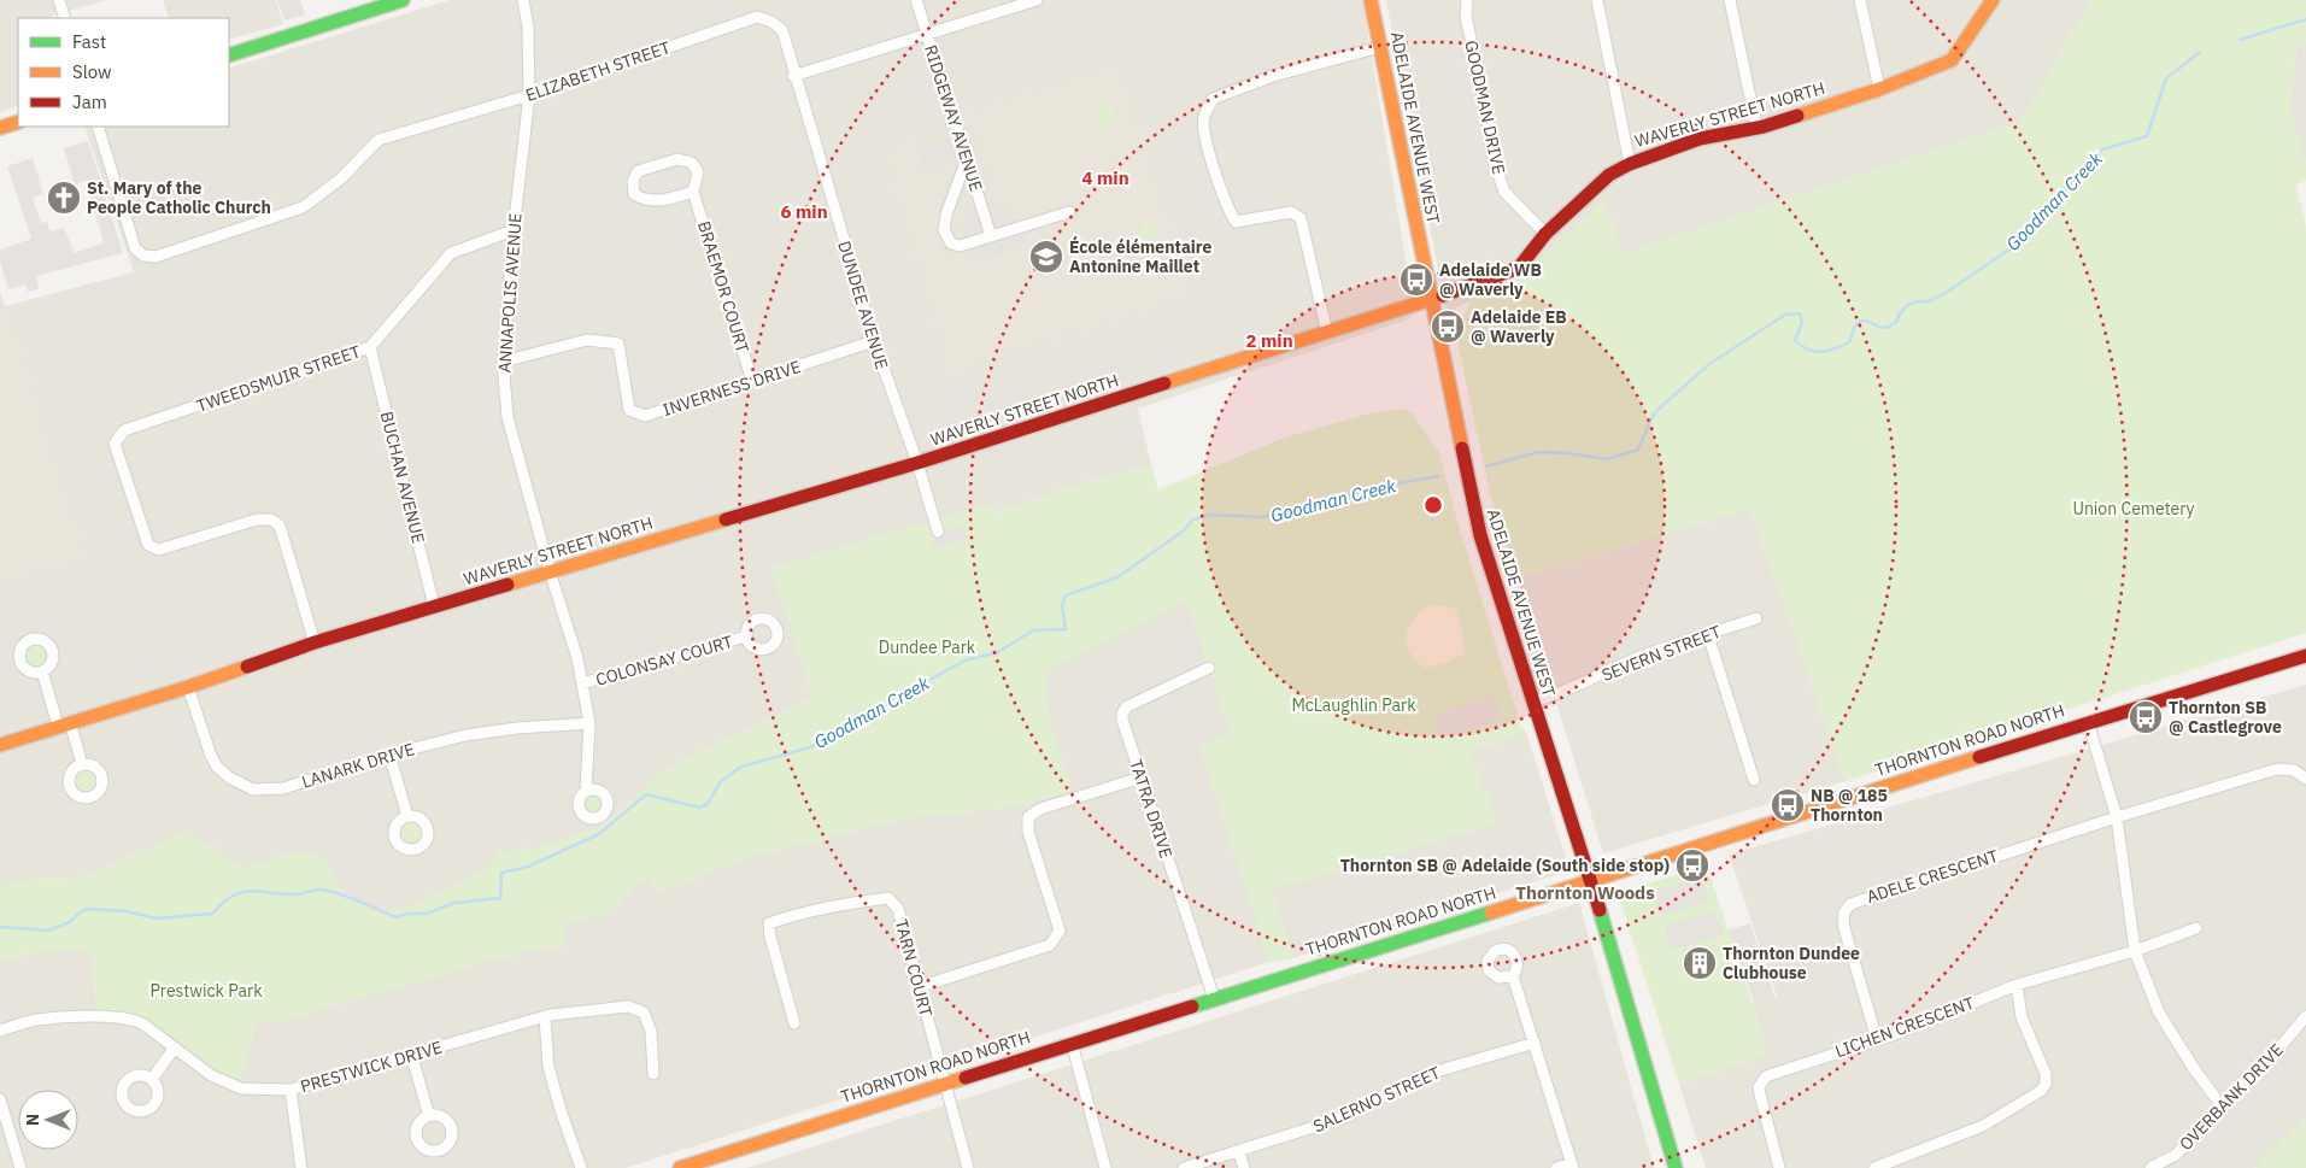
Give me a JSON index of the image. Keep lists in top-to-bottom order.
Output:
{
  "streets": {
    "main road": ["WAVERLY STREET NORTH", "ADELAIDE AVENUE WEST", "THORNTON ROAD NORTH"],
    "street": [
      "ELIZABETH STREET",
      "GOODMAN DRIVE",
      "RIDGEWAY AVENUE",
      "BRAEMOR COURT",
      "ANNAPOLIS AVENUE",
      "DUNDEE AVENUE",
      "TWEEDSMUIR STREET",
      "INVERNESS DRIVE",
      "BUCHAN AVENUE",
      "SEVERN STREET",
      "COLONSAY COURT",
      "LANARK DRIVE",
      "TATRA DRIVE",
      "ADELE CRESCENT",
      "TARN COURT",
      "LICHEN CRESCENT",
      "PRESTWICK DRIVE",
      "OVERBANK DRIVE",
      "SALERNO STREET"
    ]
  },
  "crossings": [
    ["ELIZABETH STREET", "ANNAPOLIS AVENUE"],
    ["ELIZABETH STREET", "DUNDEE AVENUE"],
    ["GOODMAN DRIVE", "WAVERLY STREET NORTH"],
    ["WAVERLY STREET NORTH", "ADELAIDE AVENUE WEST"],
    ["WAVERLY STREET NORTH", "ANNAPOLIS AVENUE"],
    ["WAVERLY STREET NORTH", "DUNDEE AVENUE"],
    ["WAVERLY STREET NORTH", "TWEEDSMUIR STREET"],
    ["WAVERLY STREET NORTH", "BUCHAN AVENUE"],
    ["WAVERLY STREET NORTH", "LANARK DRIVE"],
    ["ADELAIDE AVENUE WEST", "SEVERN STREET"],
    ["ADELAIDE AVENUE WEST", "THORNTON ROAD NORTH"],
    ["BRAEMOR COURT", "INVERNESS DRIVE"],
    ["ANNAPOLIS AVENUE", "TWEEDSMUIR STREET"],
    ["ANNAPOLIS AVENUE", "INVERNESS DRIVE"],
    ["ANNAPOLIS AVENUE", "COLONSAY COURT"],
    ["ANNAPOLIS AVENUE", "LANARK DRIVE"],
    ["DUNDEE AVENUE", "INVERNESS DRIVE"],
    ["TWEEDSMUIR STREET", "BUCHAN AVENUE"],
    ["THORNTON ROAD NORTH", "TATRA DRIVE"],
    ["THORNTON ROAD NORTH", "TARN COURT"],
    ["ADELE CRESCENT", "LICHEN CRESCENT"]
  ],
  "districts": ["Thornton Woods"],
  "water": ["Goodman Creek"],
  "parks": [
    "Union Cemetery",
    "Dundee Park",
    "McLaughlin Park",
    "Prestwick Park"
  ],
  "places": {
    "church": ["St. Mary of the People Catholic Church"],
    "school or university": ["École élémentaire Antonine Maillet"],
    "bus stop": [
      "Adelaide WB @ Waverly",
      "Adelaide EB @ Waverly",
      "Thornton SB @ Castlegrove",
      "NB @ 185 Thornton",
      "Thornton SB @ Adelaide (South side stop)"
    ],
    "building": ["Thornton Dundee Clubhouse"]
  },
  "legend": ["Fast", "Slow", "Jam"],
  "north": "left",
  "rings": ["4 min", "6 min", "2 min"]
}
